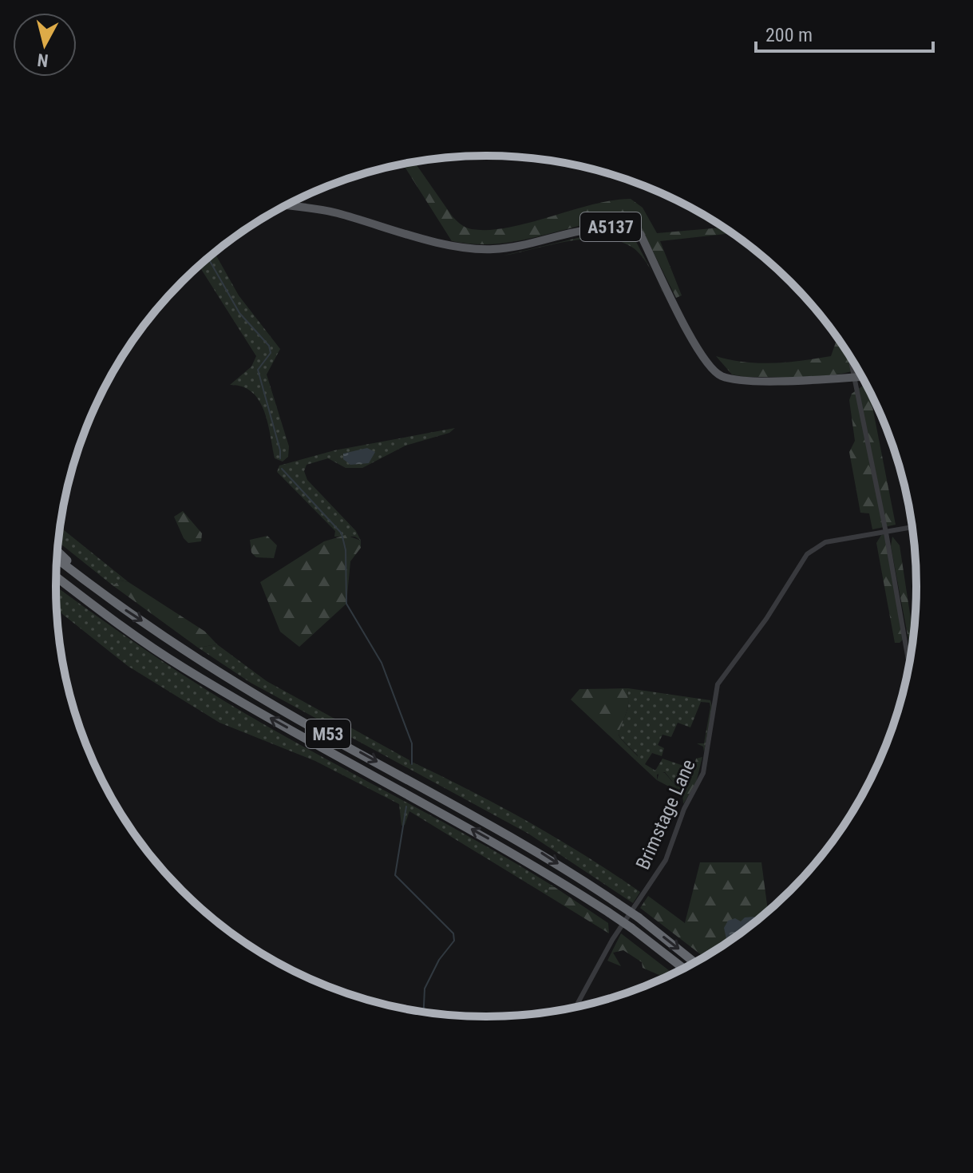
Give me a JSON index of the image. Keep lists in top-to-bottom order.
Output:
{
  "streets": {
    "highway": ["M53"],
    "main road": ["A5137"],
    "street": ["Brimstage Lane"]
  },
  "scale_bar": "200 m",
  "north": "bottom"
}
